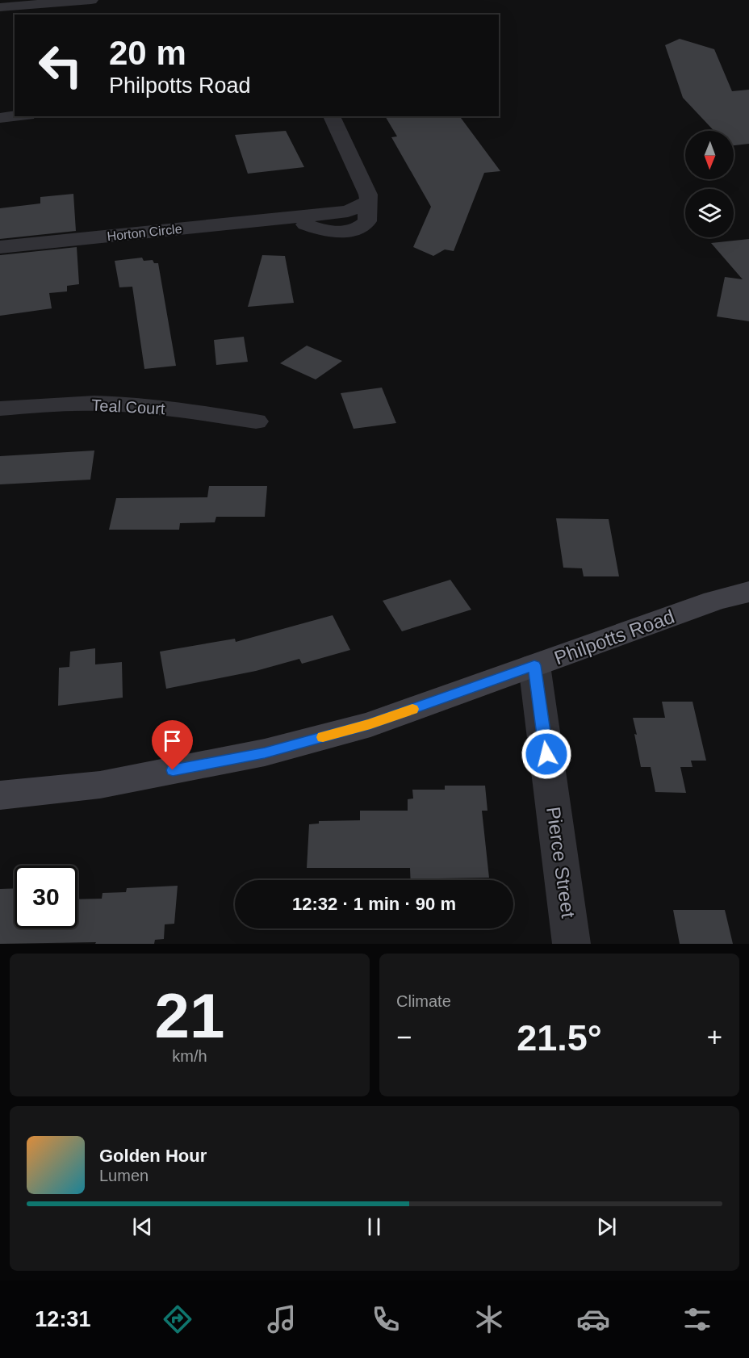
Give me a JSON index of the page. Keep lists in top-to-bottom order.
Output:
{
  "streets": {
    "street": [
      "Horton Circle",
      "Teal Court",
      "Philpotts Road",
      "Pierce Street"
    ]
  },
  "crossings": [
    ["Philpotts Road", "Pierce Street"]
  ],
  "north": "bottom",
  "page": {
    "turn": ["20 m", "Philpotts Road"],
    "limit": "30",
    "trip": "12:32 · 1 min · 90 m",
    "tile": [
      ["21", "km/h"],
      "Climate"
    ],
    "heat": ["−", "21.5°", "+"],
    "song": ["Golden Hour", "Lumen"],
    "tabs": "12:31"
  }
}
